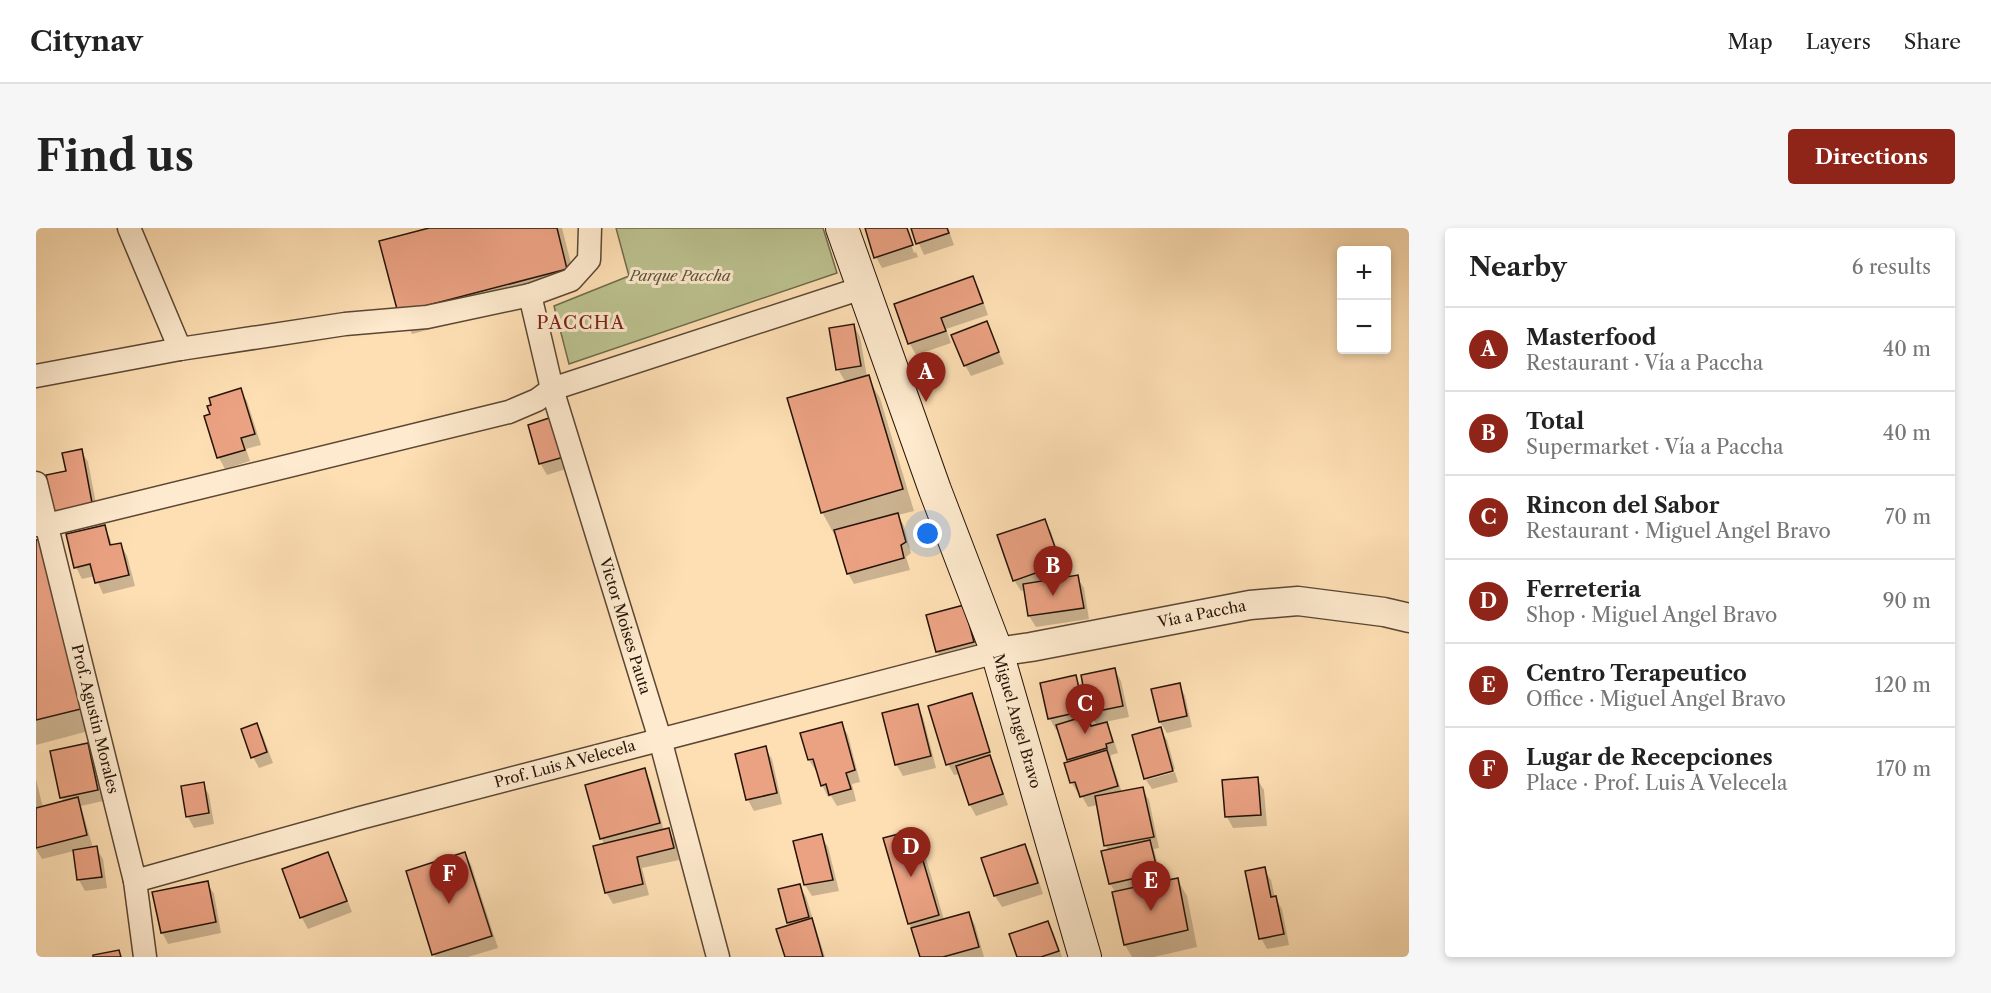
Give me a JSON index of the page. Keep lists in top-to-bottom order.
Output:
{
  "streets": {
    "main road": ["Miguel Angel Bravo"],
    "street": [
      "Vía a Paccha",
      "Victor Moises Pauta",
      "Prof. Agustin Morales",
      "Prof. Luis A Velecela"
    ]
  },
  "crossings": [
    ["Vía a Paccha", "Miguel Angel Bravo"],
    ["Vía a Paccha", "Prof. Luis A Velecela"],
    ["Victor Moises Pauta", "Prof. Luis A Velecela"],
    ["Prof. Agustin Morales", "Prof. Luis A Velecela"],
    ["Miguel Angel Bravo", "Prof. Luis A Velecela"]
  ],
  "districts": ["PACCHA"],
  "parks": ["Parque Paccha"],
  "page": {
    "header": "Citynav",
    "nav": ["Map", "Layers", "Share"],
    "buttons": "Directions",
    "title": "Find us",
    "heading": ["Nearby", "6 results"],
    "map_buttons": ["+", "−"],
    "list": [
      {
        "mark": "A",
        "name": "Masterfood",
        "note": "Restaurant · Vía a Paccha",
        "value": "40 m"
      },
      {
        "mark": "B",
        "name": "Total",
        "note": "Supermarket · Vía a Paccha",
        "value": "40 m"
      },
      {
        "mark": "C",
        "name": "Rincon del Sabor",
        "note": "Restaurant · Miguel Angel Bravo",
        "value": "70 m"
      },
      {
        "mark": "D",
        "name": "Ferreteria",
        "note": "Shop · Miguel Angel Bravo",
        "value": "90 m"
      },
      {
        "mark": "E",
        "name": "Centro Terapeutico",
        "note": "Office · Miguel Angel Bravo",
        "value": "120 m"
      },
      {
        "mark": "F",
        "name": "Lugar de Recepciones",
        "note": "Place · Prof. Luis A Velecela",
        "value": "170 m"
      }
    ],
    "pins": [
      "A",
      "B",
      "C",
      "D",
      "F",
      "E"
    ]
  }
}
